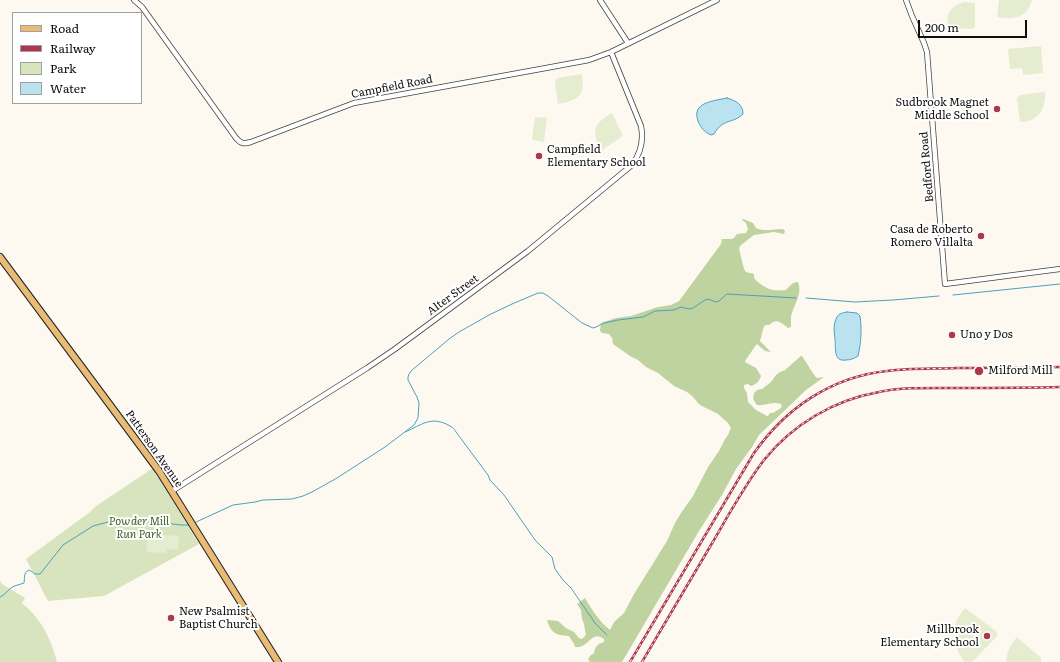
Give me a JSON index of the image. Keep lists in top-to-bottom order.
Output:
{
  "streets": {
    "main road": ["Patterson Avenue"],
    "street": ["Campfield Road", "Bedford Road", "Alter Street"]
  },
  "crossings": [
    ["Campfield Road", "Alter Street"],
    ["Alter Street", "Patterson Avenue"]
  ],
  "parks": ["Powder Mill Run Park"],
  "places": [
    "Sudbrook Magnet Middle School",
    "Campfield Elementary School",
    "Casa de Roberto Romero Villalta",
    "Uno y Dos",
    "Milford Mill",
    "New Psalmist Baptist Church",
    "Millbrook Elementary School"
  ],
  "legend": [
    "Road",
    "Railway",
    "Park",
    "Water"
  ],
  "scale_bar": "200 m"
}
